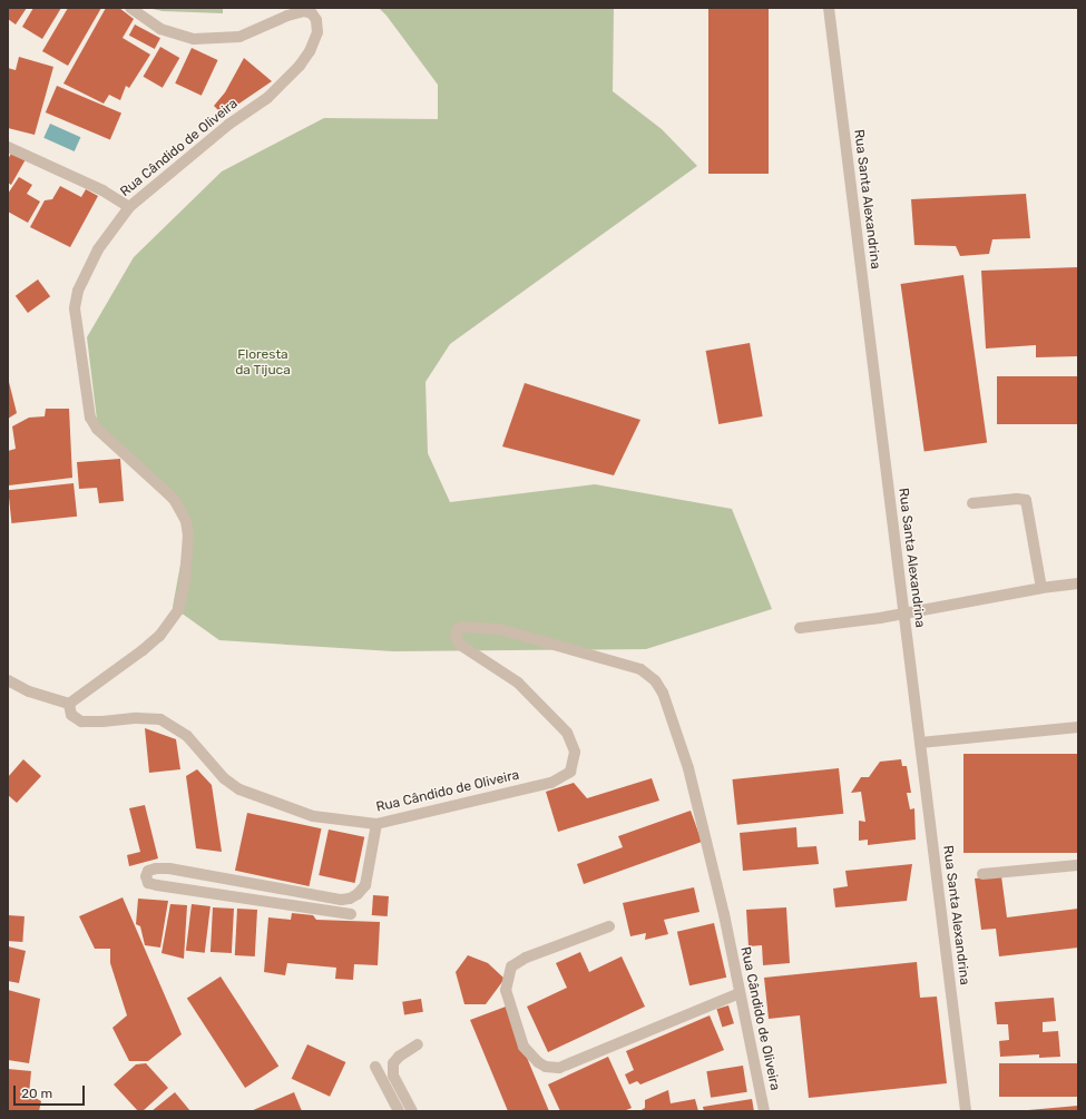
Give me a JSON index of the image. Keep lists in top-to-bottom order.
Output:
{
  "streets": {
    "street": ["Rua Cândido de Oliveira", "Rua Santa Alexandrina"]
  },
  "parks": ["Floresta da Tijuca"],
  "scale_bar": "20 m"
}
